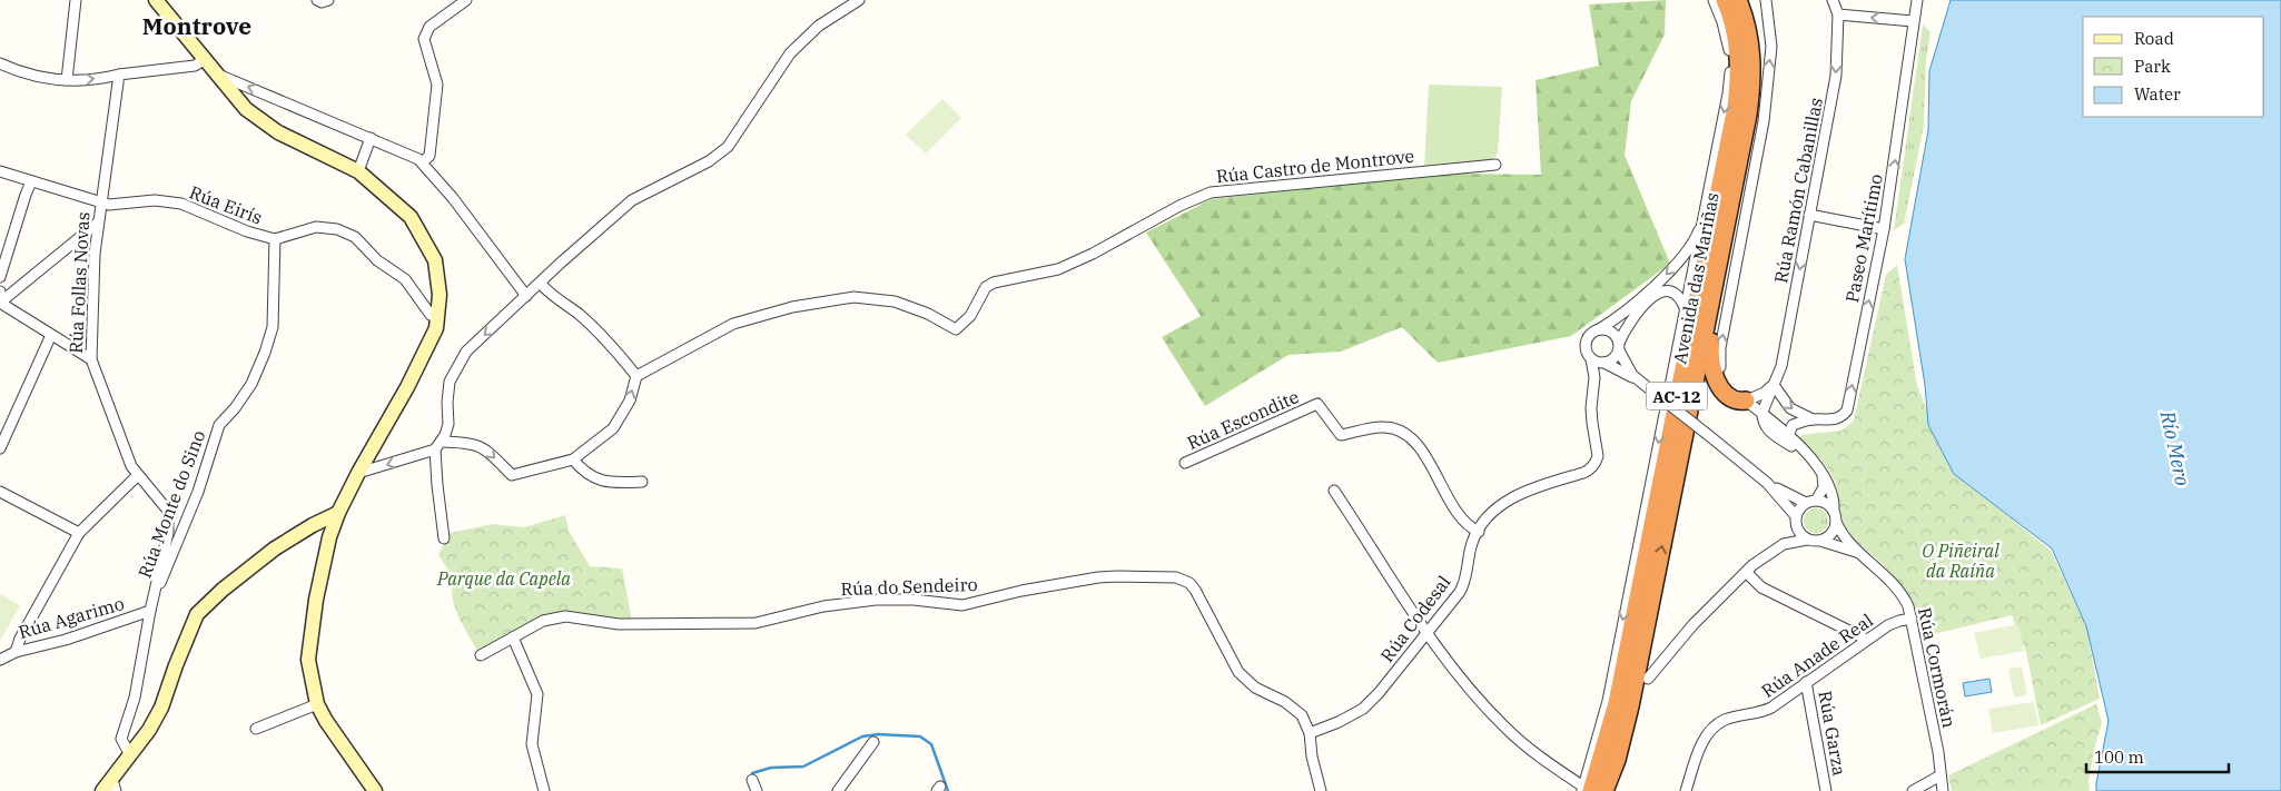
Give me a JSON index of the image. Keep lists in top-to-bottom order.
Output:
{
  "streets": {
    "highway": ["Avenida das Mariñas", "AC-12"],
    "street": [
      "Rúa Castro de Montrove",
      "Rúa Ramón Cabanillas",
      "Rúa Eirís",
      "Paseo Marítimo",
      "Rúa Follas Novas",
      "Rúa Escondite",
      "Rúa Monte do Sino",
      "Rúa do Sendeiro",
      "Rúa Agarimo",
      "Rúa Codesal",
      "Rúa Anade Real",
      "Rúa Cormorán",
      "Rúa Garza"
    ]
  },
  "crossings": [
    ["Rúa Eirís", "Rúa Follas Novas"],
    ["Rúa Eirís", "Rúa Monte do Sino"],
    ["Rúa Follas Novas", "Rúa Monte do Sino"],
    ["Rúa Follas Novas", "Rúa Agarimo"],
    ["Rúa Escondite", "Rúa Codesal"],
    ["Rúa do Sendeiro", "Rúa Codesal"],
    ["Rúa Anade Real", "Rúa Cormorán"],
    ["Rúa Anade Real", "Rúa Garza"]
  ],
  "one_way": ["Paseo Marítimo"],
  "districts": ["Montrove"],
  "water": ["Río Mero"],
  "parks": ["O Piñeiral da Raíña", "Parque da Capela"],
  "legend": ["Road", "Park", "Water"],
  "scale_bar": "100 m"
}
